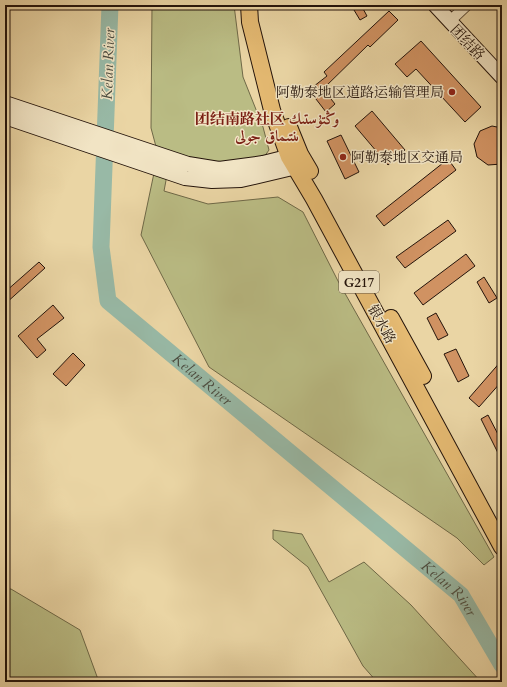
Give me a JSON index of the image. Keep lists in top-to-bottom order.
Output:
{
  "streets": {
    "highway": ["G217", "银水路"],
    "main road": ["团结路"]
  },
  "districts": ["团结南路社区 وڭتۇستىك ىنتىماق جولى"],
  "water": ["Kelan River"],
  "places": ["阿勒泰地区道路运输管理局", "阿勒泰地区交通局"]
}
